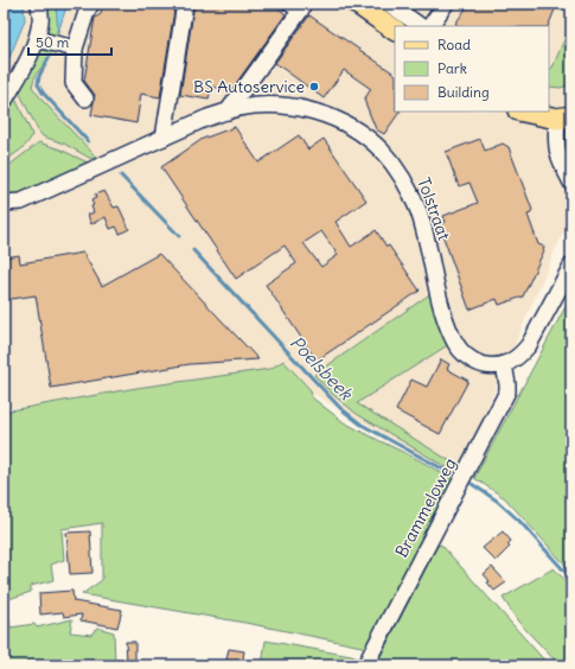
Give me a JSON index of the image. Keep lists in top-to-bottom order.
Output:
{
  "streets": {
    "street": ["Tolstraat", "Brammeloweg"]
  },
  "crossings": [
    ["Tolstraat", "Brammeloweg"]
  ],
  "water": ["Poelsbeek"],
  "places": ["BS Autoservice"],
  "legend": ["Road", "Park", "Building"],
  "scale_bar": "50 m"
}
